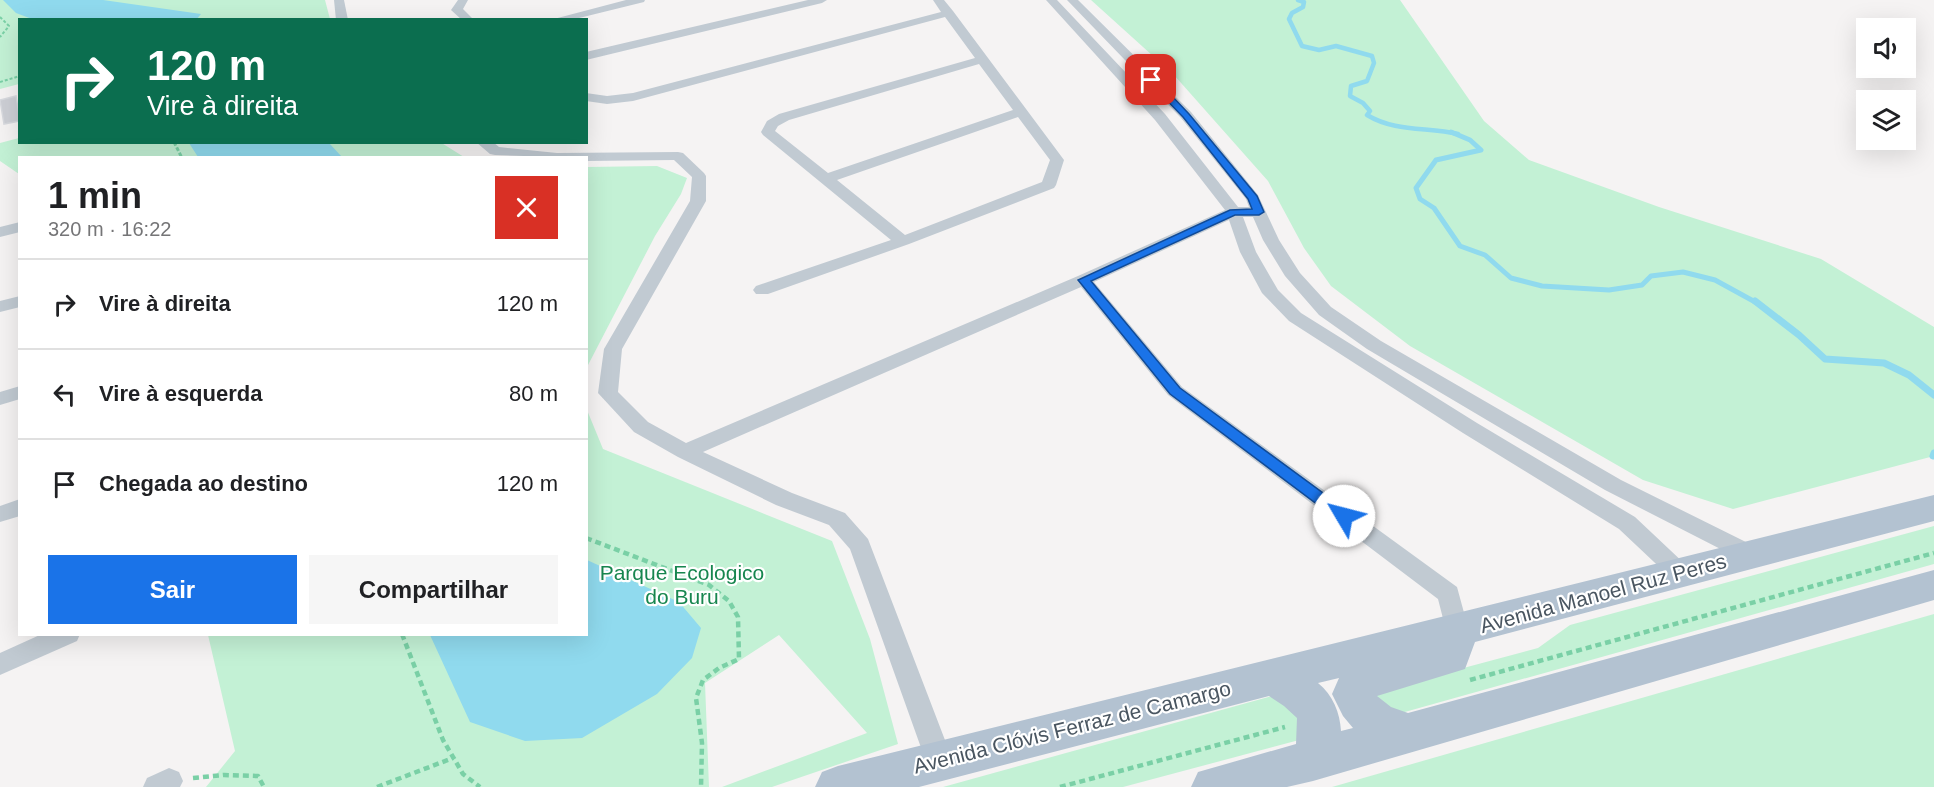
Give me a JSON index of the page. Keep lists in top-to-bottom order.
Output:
{
  "streets": {
    "main road": ["Avenida Manoel Ruz Peres", "Avenida Clóvis Ferraz de Camargo"]
  },
  "crossings": [
    ["Avenida Manoel Ruz Peres", "Avenida Clóvis Ferraz de Camargo"]
  ],
  "parks": ["Parque Ecologico do Buru"],
  "page": {
    "turn": ["120 m", "Vire à direita"],
    "heading": ["1 min", "320 m · 16:22"],
    "list": [
      {
        "name": "Vire à direita",
        "value": "120 m"
      },
      {
        "name": "Vire à esquerda",
        "value": "80 m"
      },
      {
        "name": "Chegada ao destino",
        "value": "120 m"
      }
    ],
    "buttons": ["Sair", "Compartilhar"]
  }
}
